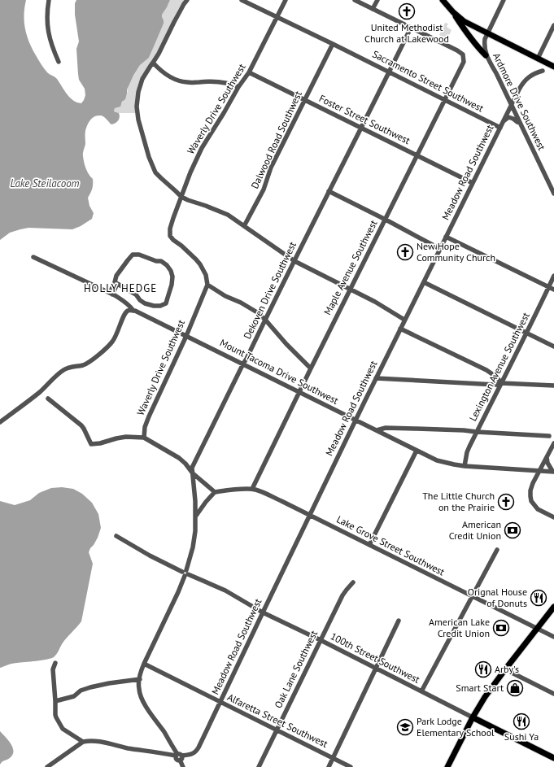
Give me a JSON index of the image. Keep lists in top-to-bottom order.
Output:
{
  "streets": {
    "main road": ["100th Street Southwest"],
    "street": [
      "Sacramento Street Southwest",
      "Ardmore Drive Southwest",
      "Waverly Drive Southwest",
      "Foster Street Southwest",
      "Dalwood Road Southwest",
      "Meadow Road Southwest",
      "Maple Avenue Southwest",
      "Dekoven Drive Southwest",
      "Lexington Avenue Southwest",
      "Mount Tacoma Drive Southwest",
      "Lake Grove Street Southwest",
      "Oak Lane Southwest",
      "Alfaretta Street Southwest"
    ]
  },
  "crossings": [
    ["Sacramento Street Southwest", "Waverly Drive Southwest"],
    ["Sacramento Street Southwest", "Dalwood Road Southwest"],
    ["Sacramento Street Southwest", "Meadow Road Southwest"],
    ["Sacramento Street Southwest", "Maple Avenue Southwest"],
    ["Sacramento Street Southwest", "Dekoven Drive Southwest"],
    ["Ardmore Drive Southwest", "Meadow Road Southwest"],
    ["Waverly Drive Southwest", "Foster Street Southwest"],
    ["Waverly Drive Southwest", "Mount Tacoma Drive Southwest"],
    ["Foster Street Southwest", "Dalwood Road Southwest"],
    ["Foster Street Southwest", "Meadow Road Southwest"],
    ["Foster Street Southwest", "Maple Avenue Southwest"],
    ["Foster Street Southwest", "Dekoven Drive Southwest"],
    ["Meadow Road Southwest", "Dekoven Drive Southwest"],
    ["Meadow Road Southwest", "Mount Tacoma Drive Southwest"],
    ["Meadow Road Southwest", "Lake Grove Street Southwest"],
    ["Meadow Road Southwest", "100th Street Southwest"],
    ["Meadow Road Southwest", "Alfaretta Street Southwest"],
    ["Maple Avenue Southwest", "Dekoven Drive Southwest"],
    ["Maple Avenue Southwest", "Mount Tacoma Drive Southwest"],
    ["Maple Avenue Southwest", "Lake Grove Street Southwest"],
    ["Dekoven Drive Southwest", "Mount Tacoma Drive Southwest"],
    ["Dekoven Drive Southwest", "100th Street Southwest"],
    ["Dekoven Drive Southwest", "Alfaretta Street Southwest"],
    ["Lexington Avenue Southwest", "Mount Tacoma Drive Southwest"],
    ["100th Street Southwest", "Oak Lane Southwest"],
    ["Oak Lane Southwest", "Alfaretta Street Southwest"]
  ],
  "districts": ["HOLLY HEDGE"],
  "water": ["Lake Steilacoom"],
  "places": {
    "church": ["United Methodist Church at Lakewood", "New Hope Community Church", "The Little Church on the Prairie"],
    "bank": ["American Credit Union", "American Lake Credit Union"],
    "restaurant": ["Orignal House of Donuts", "Arby's", "Sushi Ya"],
    "shop": ["Smart Start"],
    "school or university": ["Park Lodge Elementary School"]
  }
}
